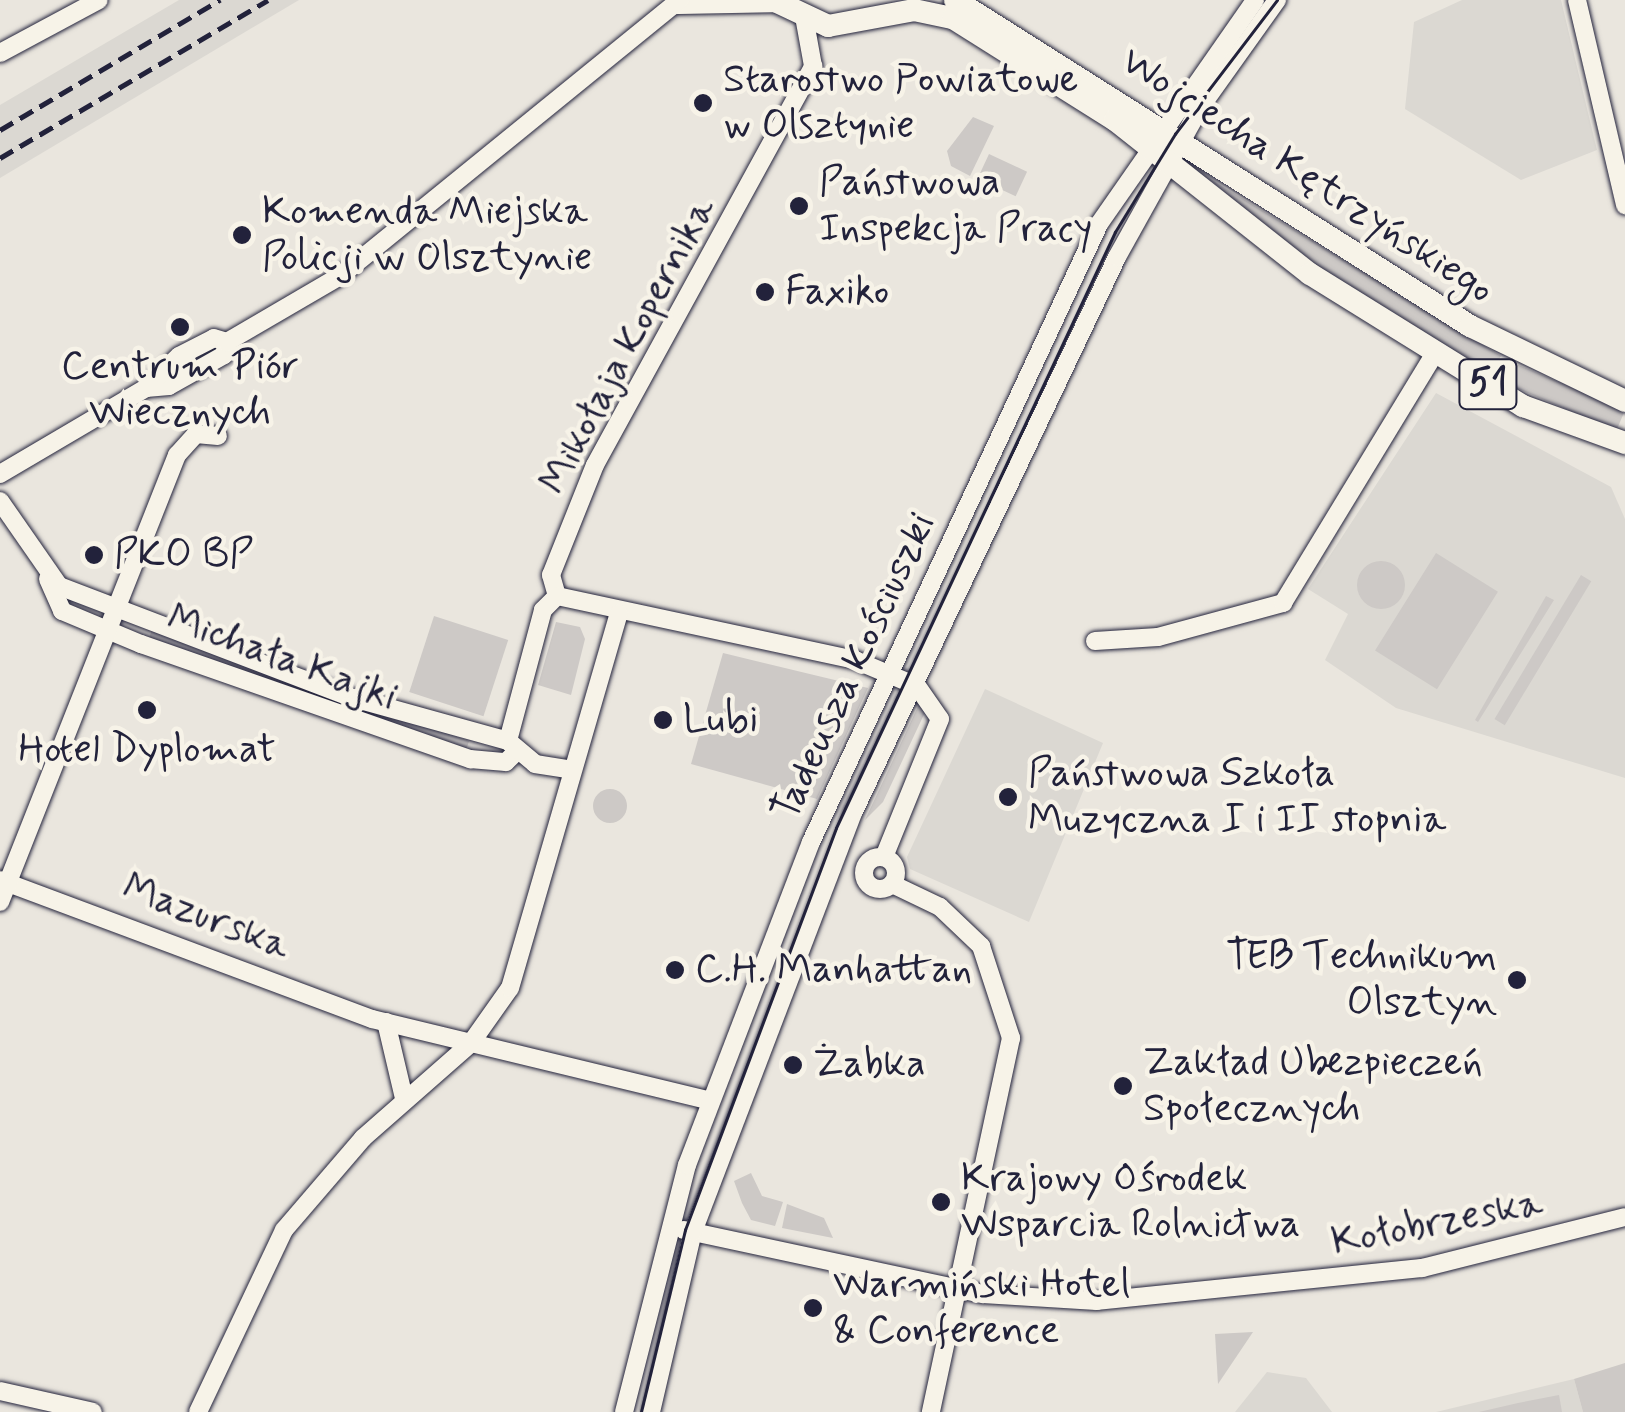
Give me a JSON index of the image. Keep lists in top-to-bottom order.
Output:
{
  "streets": {
    "main road": ["Wojciecha Kętrzyńskiego", "51"],
    "street": [
      "Mikołaja Kopernika",
      "Michała Kajki",
      "Tadeusza Kościuszki",
      "Mazurska",
      "Kołobrzeska"
    ]
  },
  "crossings": [
    ["Wojciecha Kętrzyńskiego", "51"],
    ["Wojciecha Kętrzyńskiego", "Tadeusza Kościuszki"],
    ["Mikołaja Kopernika", "51"],
    ["Tadeusza Kościuszki", "Mazurska"],
    ["Tadeusza Kościuszki", "Kołobrzeska"]
  ],
  "places": [
    "Starostwo Powiatowe w Olsztynie",
    "Państwowa Inspekcja Pracy",
    "Komenda Miejska Policji w Olsztynie",
    "Faxiko",
    "Centrum Piór Wiecznych",
    "PKO BP",
    "Hotel Dyplomat",
    "Lubi",
    "Państwowa Szkoła Muzyczna I i II stopnia",
    "C.H. Manhattan",
    "TEB Technikum Olsztyn",
    "Żabka",
    "Zakład Ubezpieczeń Społecznych",
    "Krajowy Ośrodek Wsparcia Rolnictwa",
    "Warmiński Hotel & Conference"
  ]
}
